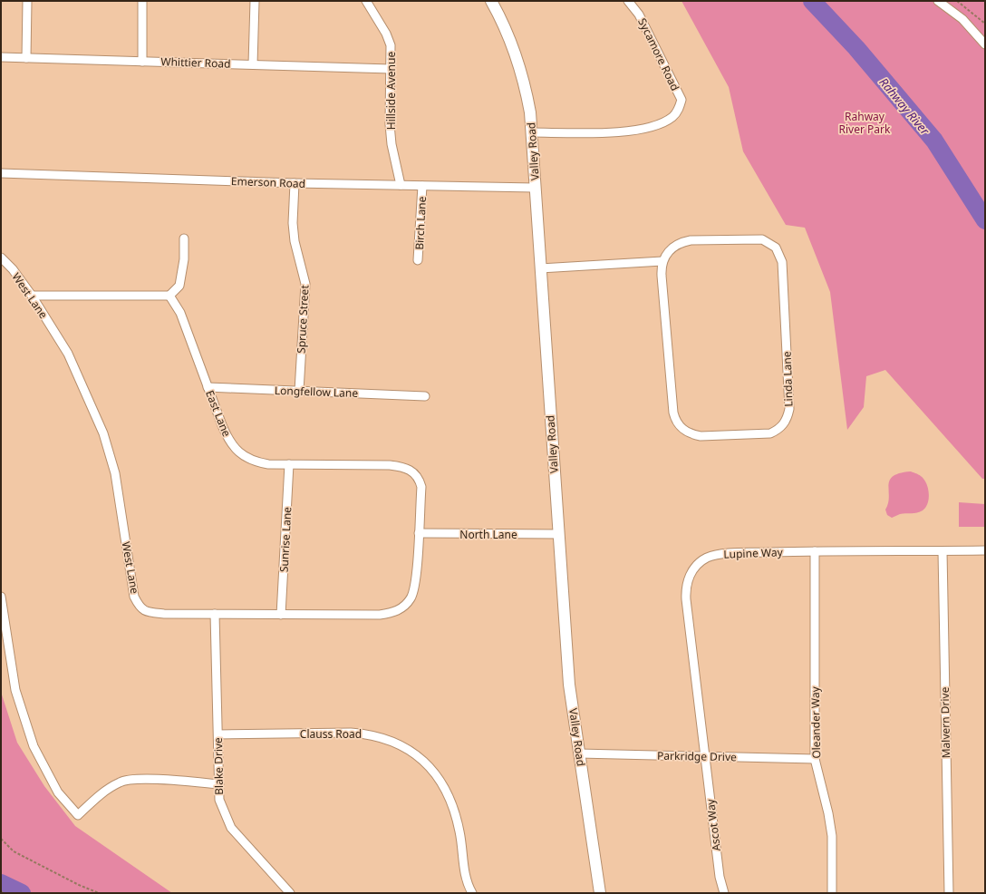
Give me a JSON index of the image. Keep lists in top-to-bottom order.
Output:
{
  "streets": {
    "street": [
      "Sycamore Road",
      "Whittier Road",
      "Hillside Avenue",
      "Valley Road",
      "Emerson Road",
      "Birch Lane",
      "West Lane",
      "Spruce Street",
      "Linda Lane",
      "Longfellow Lane",
      "East Lane",
      "North Lane",
      "Sunrise Lane",
      "Lupine Way",
      "Oleander Way",
      "Malvern Drive",
      "Clauss Road",
      "Parkridge Drive",
      "Blake Drive",
      "Ascot Way"
    ]
  },
  "crossings": [
    ["Sycamore Road", "Valley Road"],
    ["Whittier Road", "Hillside Avenue"],
    ["Hillside Avenue", "Emerson Road"],
    ["Valley Road", "Emerson Road"],
    ["Valley Road", "North Lane"],
    ["Valley Road", "Parkridge Drive"],
    ["Emerson Road", "Birch Lane"],
    ["Emerson Road", "Spruce Street"],
    ["West Lane", "East Lane"],
    ["West Lane", "North Lane"],
    ["West Lane", "Sunrise Lane"],
    ["West Lane", "Blake Drive"],
    ["Spruce Street", "Longfellow Lane"],
    ["Longfellow Lane", "East Lane"],
    ["East Lane", "North Lane"],
    ["East Lane", "Sunrise Lane"],
    ["Lupine Way", "Oleander Way"],
    ["Lupine Way", "Malvern Drive"],
    ["Lupine Way", "Parkridge Drive"],
    ["Lupine Way", "Ascot Way"],
    ["Oleander Way", "Parkridge Drive"],
    ["Clauss Road", "Blake Drive"],
    ["Parkridge Drive", "Ascot Way"]
  ],
  "water": ["Rahway River"],
  "parks": ["Rahway River Park"]
}
